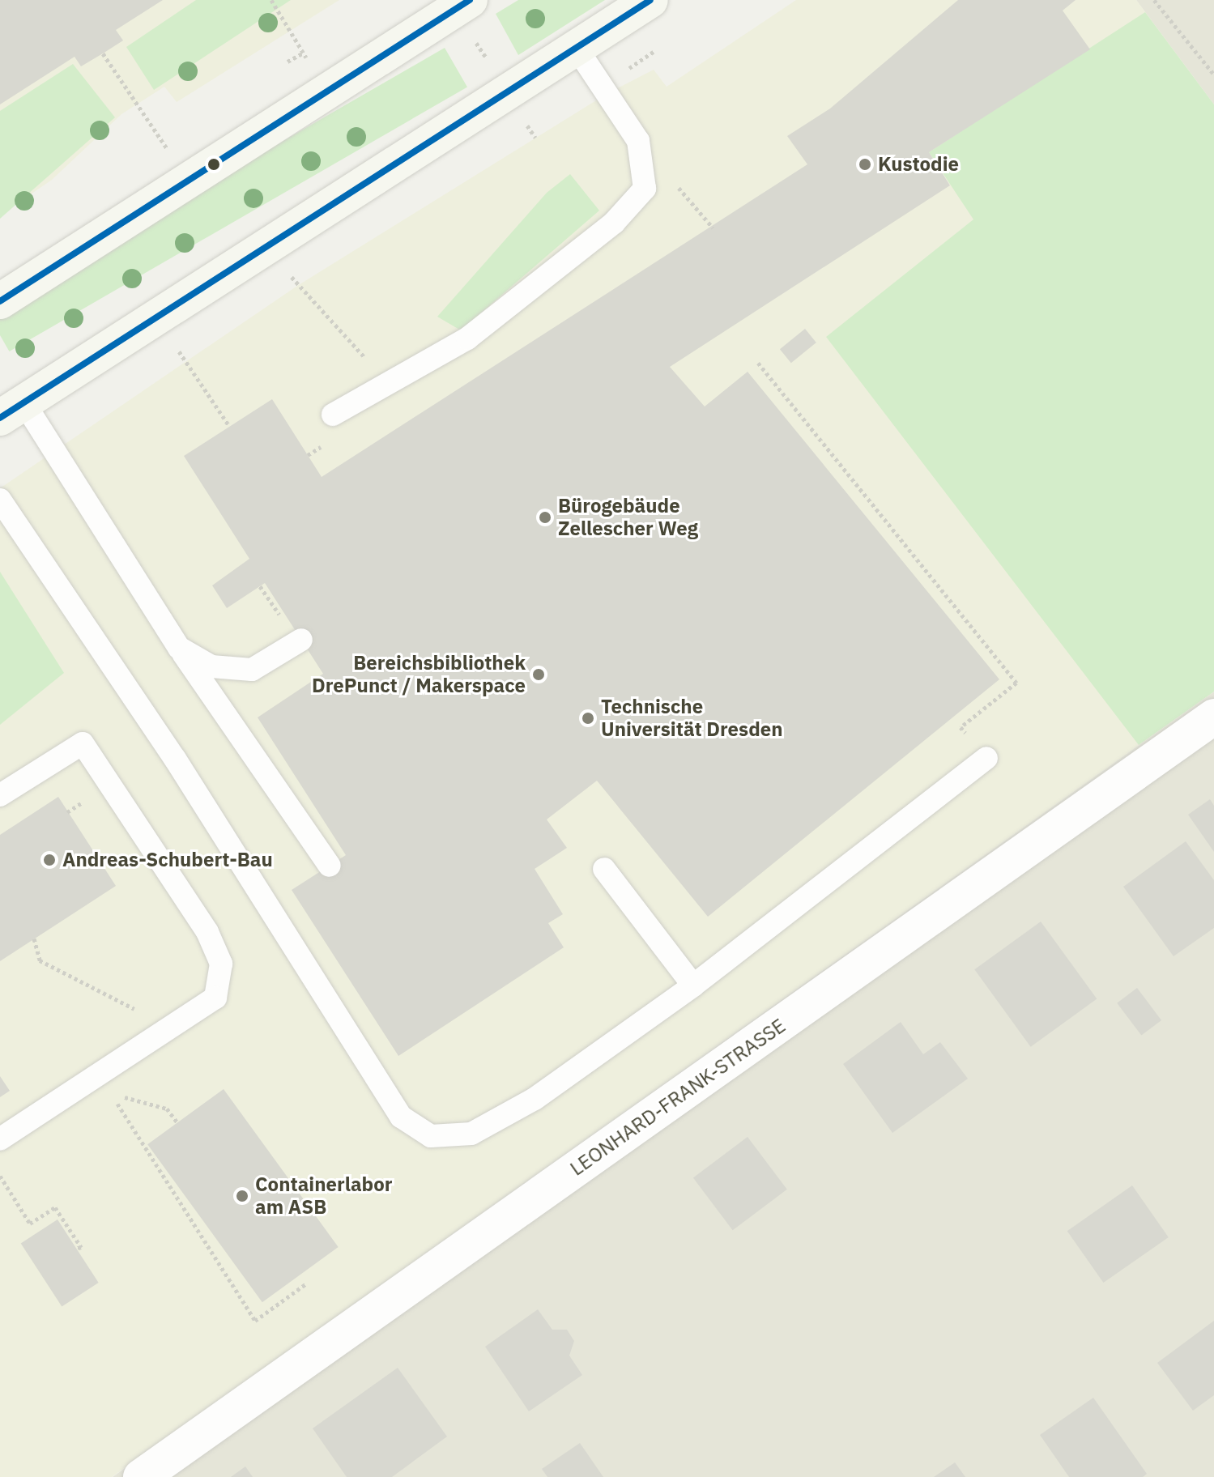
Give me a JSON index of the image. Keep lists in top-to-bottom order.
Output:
{
  "streets": {
    "street": ["LEONHARD-FRANK-STRASSE"]
  },
  "places": [
    "Kustodie",
    "Bürogebäude Zellescher Weg",
    "Bereichsbibliothek DrePunct / Makerspace",
    "Technische Universität Dresden",
    "Andreas-Schubert-Bau",
    "Containerlabor am ASB"
  ]
}
